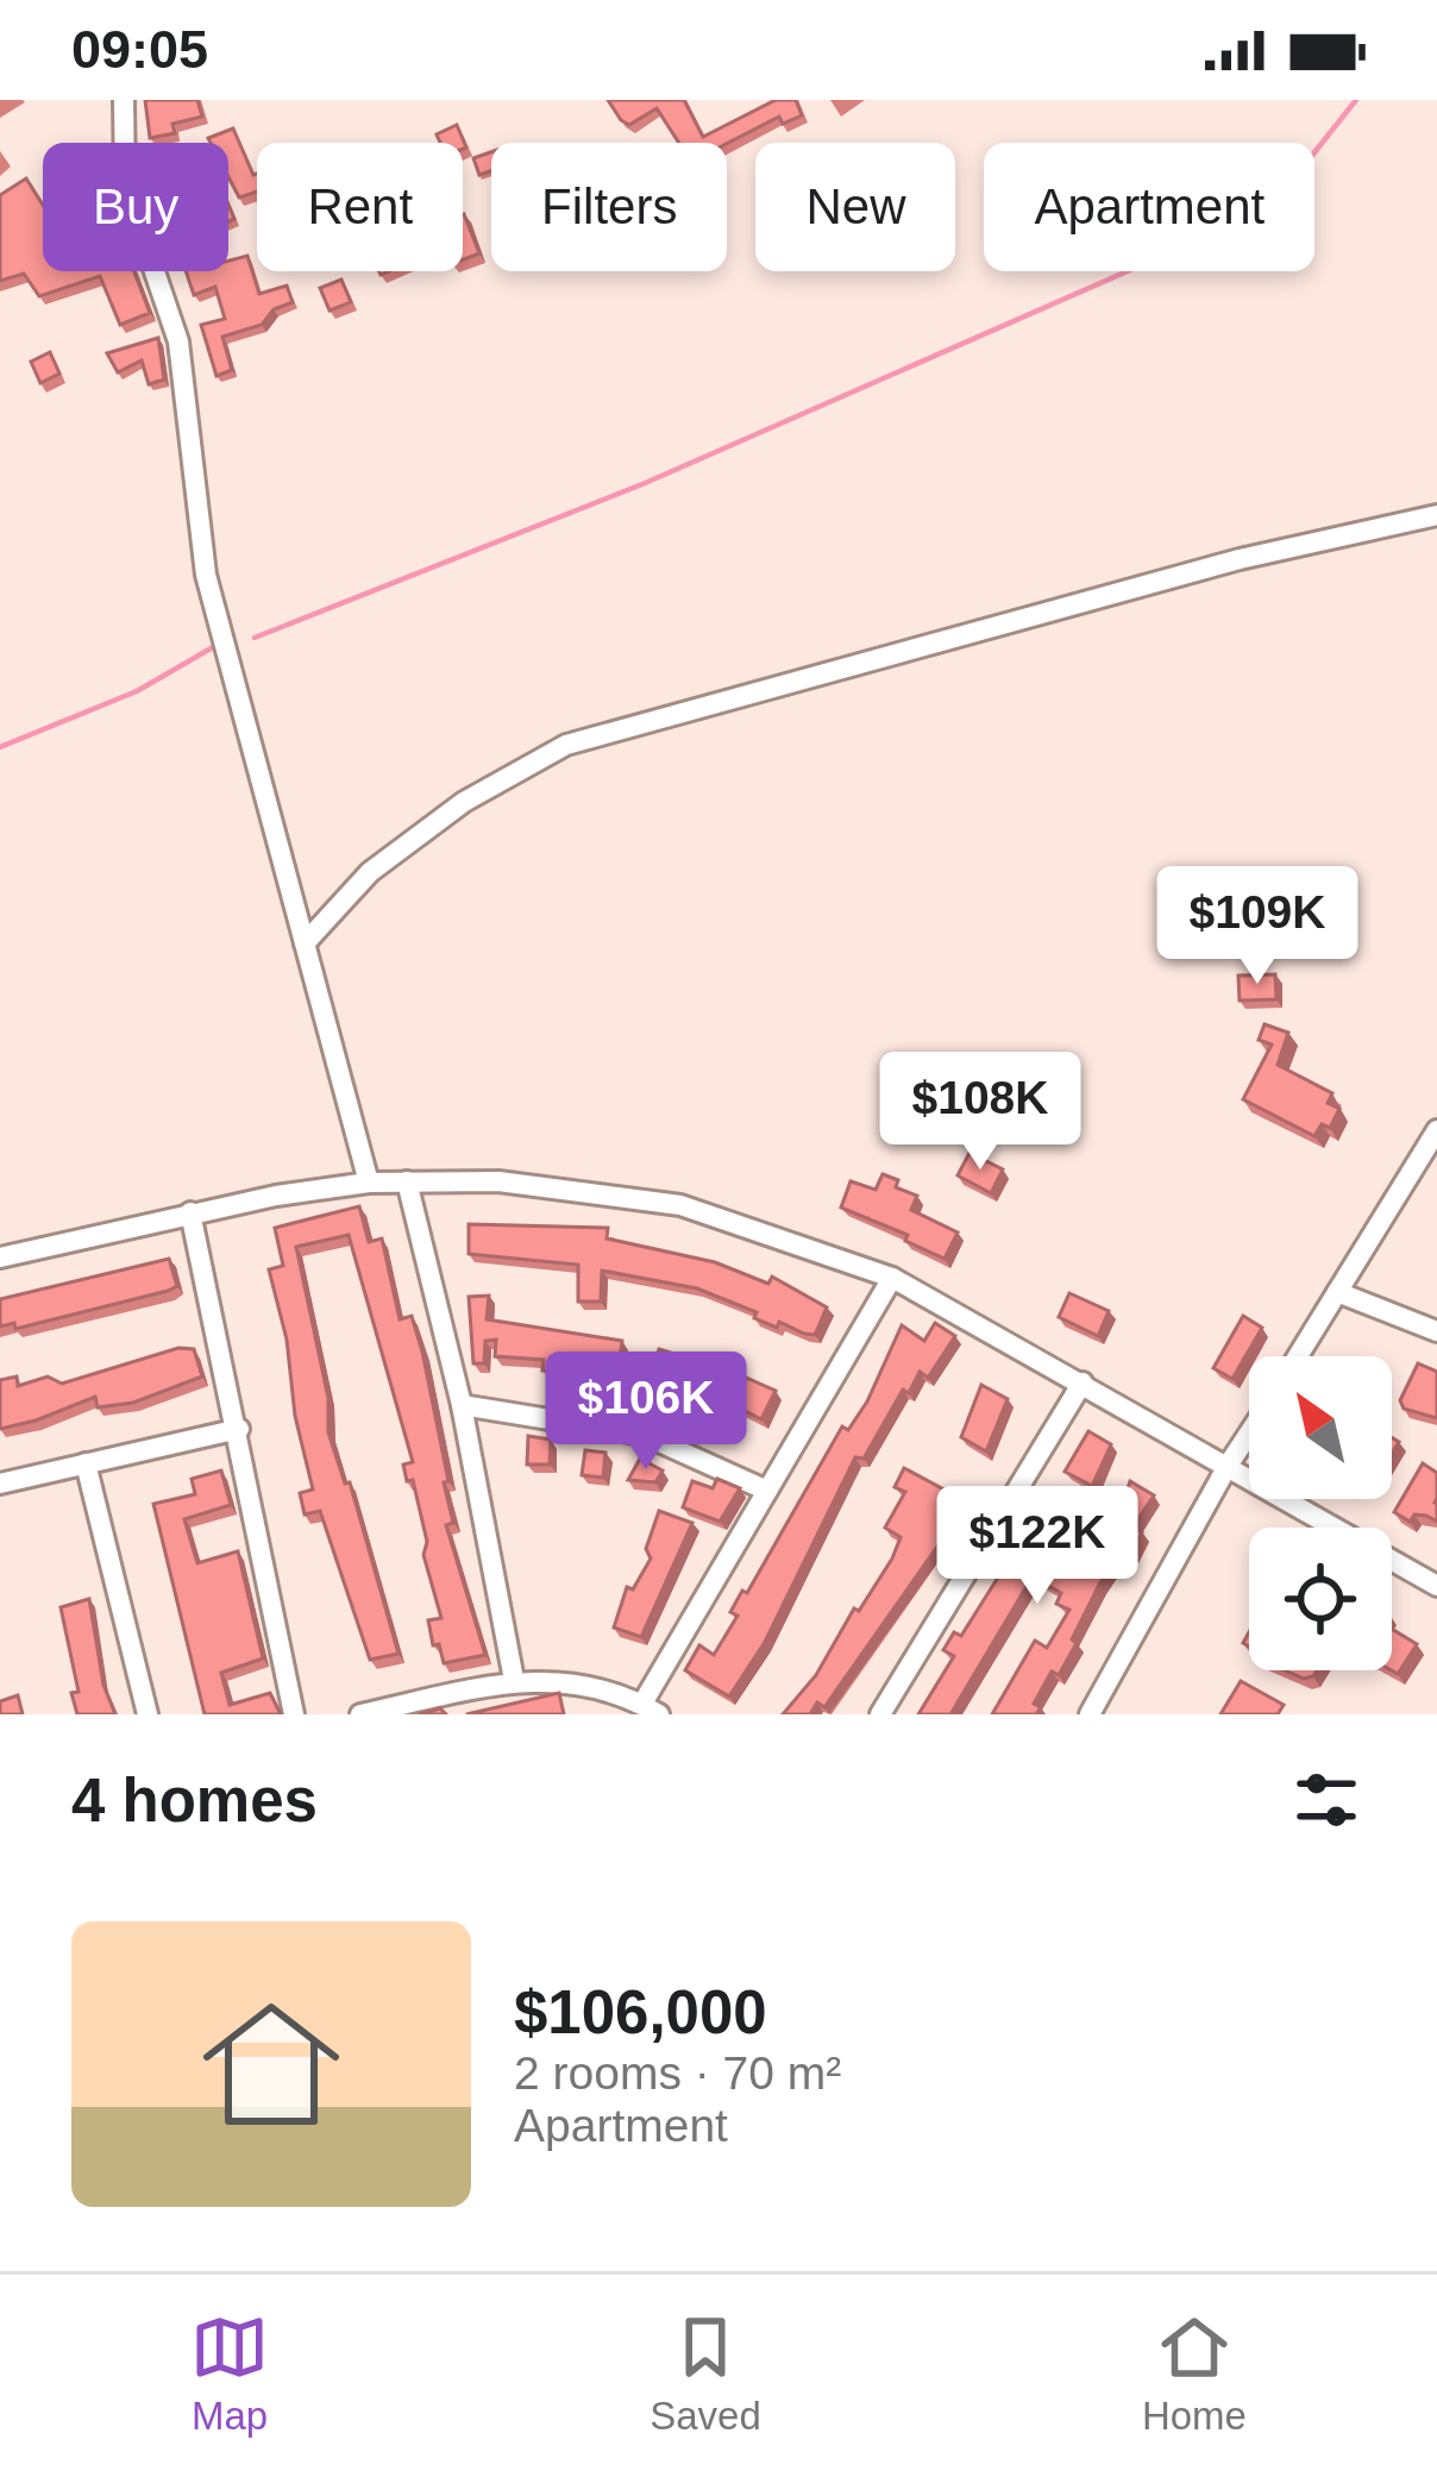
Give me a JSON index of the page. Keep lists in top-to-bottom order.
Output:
{
  "north": "top left",
  "page": {
    "status": "09:05",
    "chip": [
      "Buy",
      "Rent",
      "Filters",
      "New",
      "Apartment"
    ],
    "price": [
      "$109K",
      "$108K",
      "$106K",
      "$122K"
    ],
    "heading": "4 homes",
    "list": [
      {
        "name": "$106,000",
        "note": "2 rooms · 70 m² · Apartment"
      }
    ],
    "tabs": ["Map", "Saved", "Home"]
  }
}
